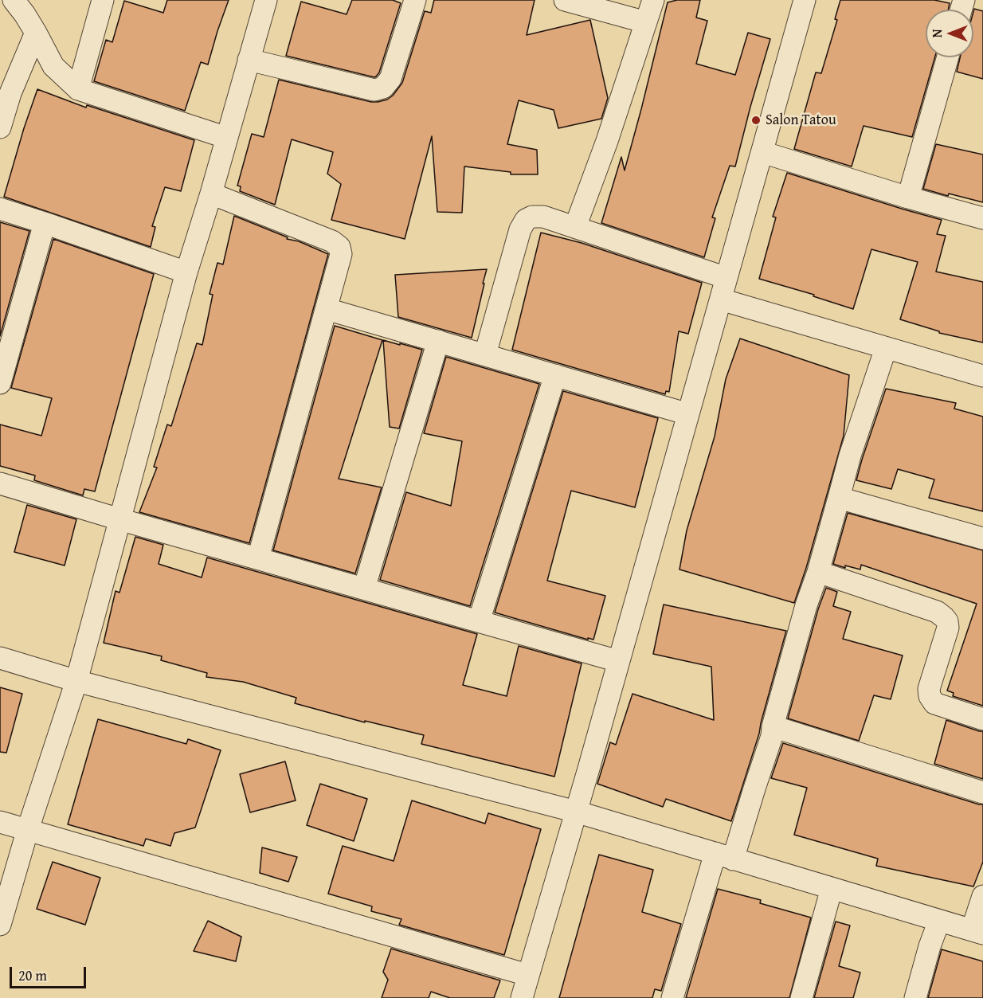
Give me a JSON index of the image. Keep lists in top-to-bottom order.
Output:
{
  "places": ["Salon Tatou"],
  "scale_bar": "20 m",
  "north": "left"
}
